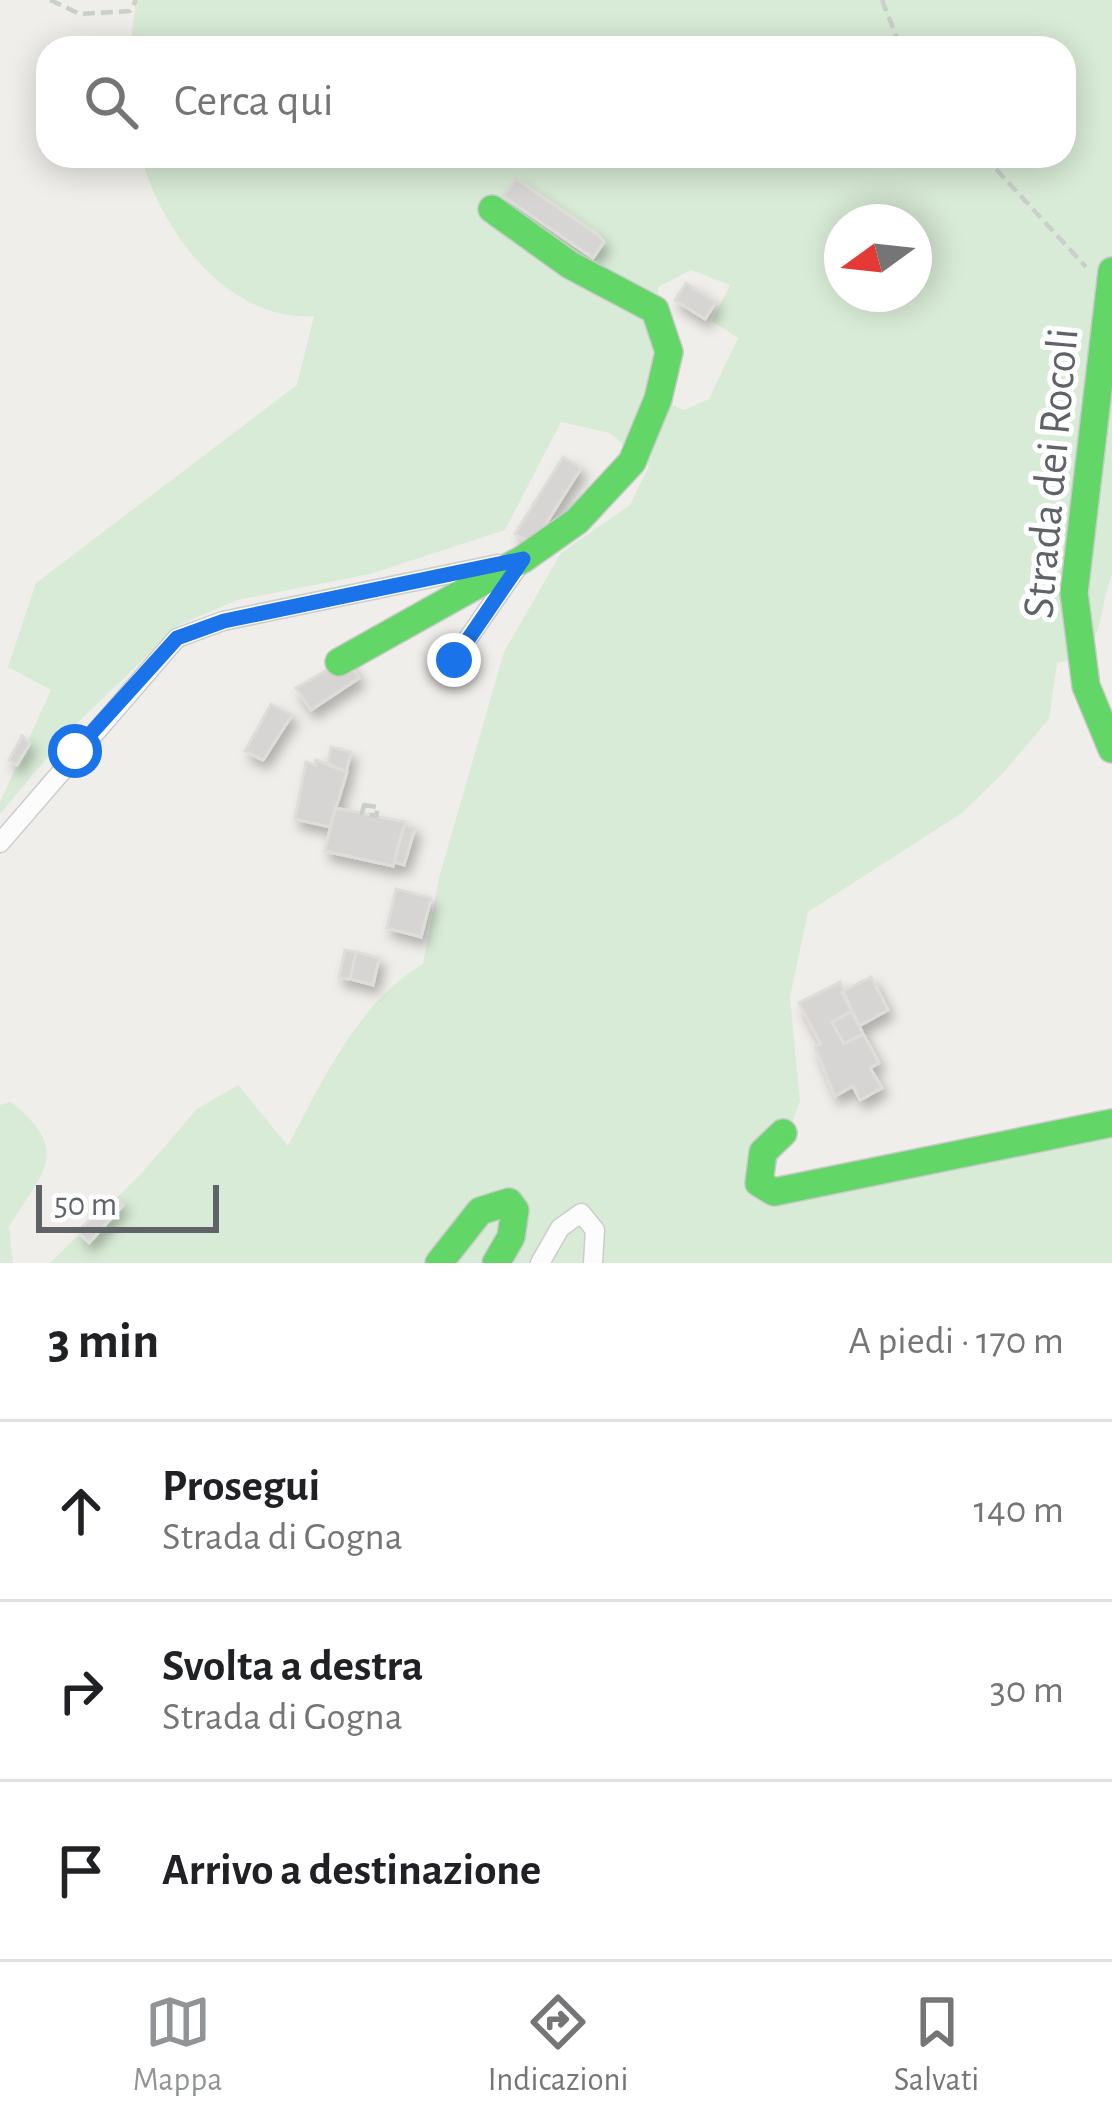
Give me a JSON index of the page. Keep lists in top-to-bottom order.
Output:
{
  "streets": {
    "street": ["Strada dei Rocoli"]
  },
  "scale_bar": "50 m",
  "north": "left",
  "page": {
    "search": "Cerca qui",
    "scale": "50 m",
    "heading": ["3 min", "A piedi · 170 m"],
    "list": [
      ["Prosegui", "Strada di Gogna", "140 m"],
      ["Svolta a destra", "Strada di Gogna", "30 m"],
      "Arrivo a destinazione"
    ],
    "nav": ["Mappa", "Indicazioni", "Salvati"]
  }
}
